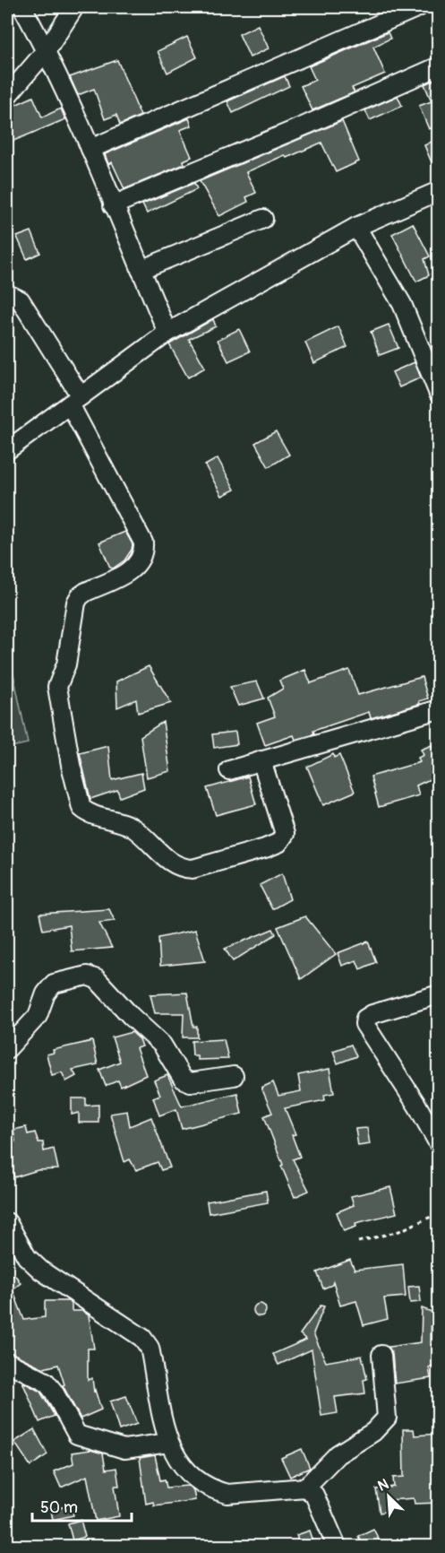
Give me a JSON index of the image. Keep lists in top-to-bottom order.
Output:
{
  "scale_bar": "50 m",
  "north": "top left"
}
